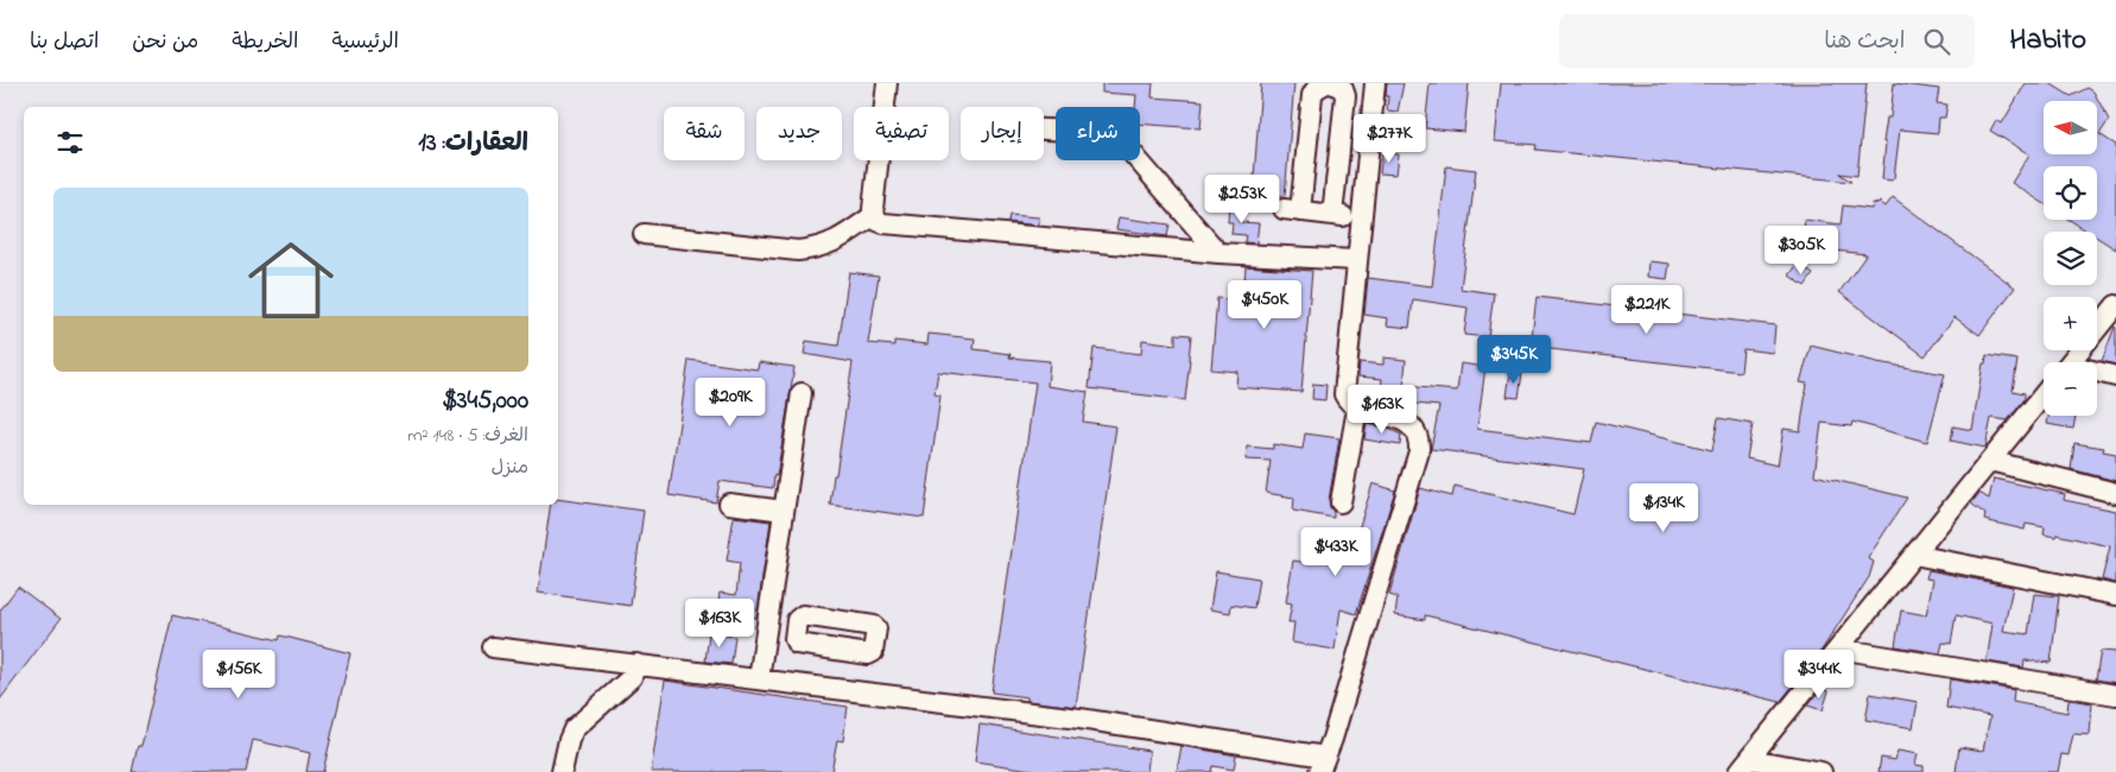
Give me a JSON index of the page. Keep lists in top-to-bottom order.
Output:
{
  "north": "left",
  "page": {
    "header": "Habito",
    "search": "ابحث هنا",
    "nav": [
      "الرئيسية",
      "الخريطة",
      "من نحن",
      "اتصل بنا"
    ],
    "map_buttons": ["+", "−"],
    "chip": [
      "شراء",
      "إيجار",
      "تصفية",
      "جديد",
      "شقة"
    ],
    "heading": "العقارات: 13",
    "price": [
      "$277K",
      "$253K",
      "$305K",
      "$450K",
      "$221K",
      "$345K",
      "$209K",
      "$163K",
      "$134K",
      "$433K",
      "$163K",
      "$156K",
      "$344K"
    ],
    "list": [
      {
        "name": "$345,000",
        "note": "الغرف: 5 · 148 m² · منزل"
      }
    ]
  }
}
